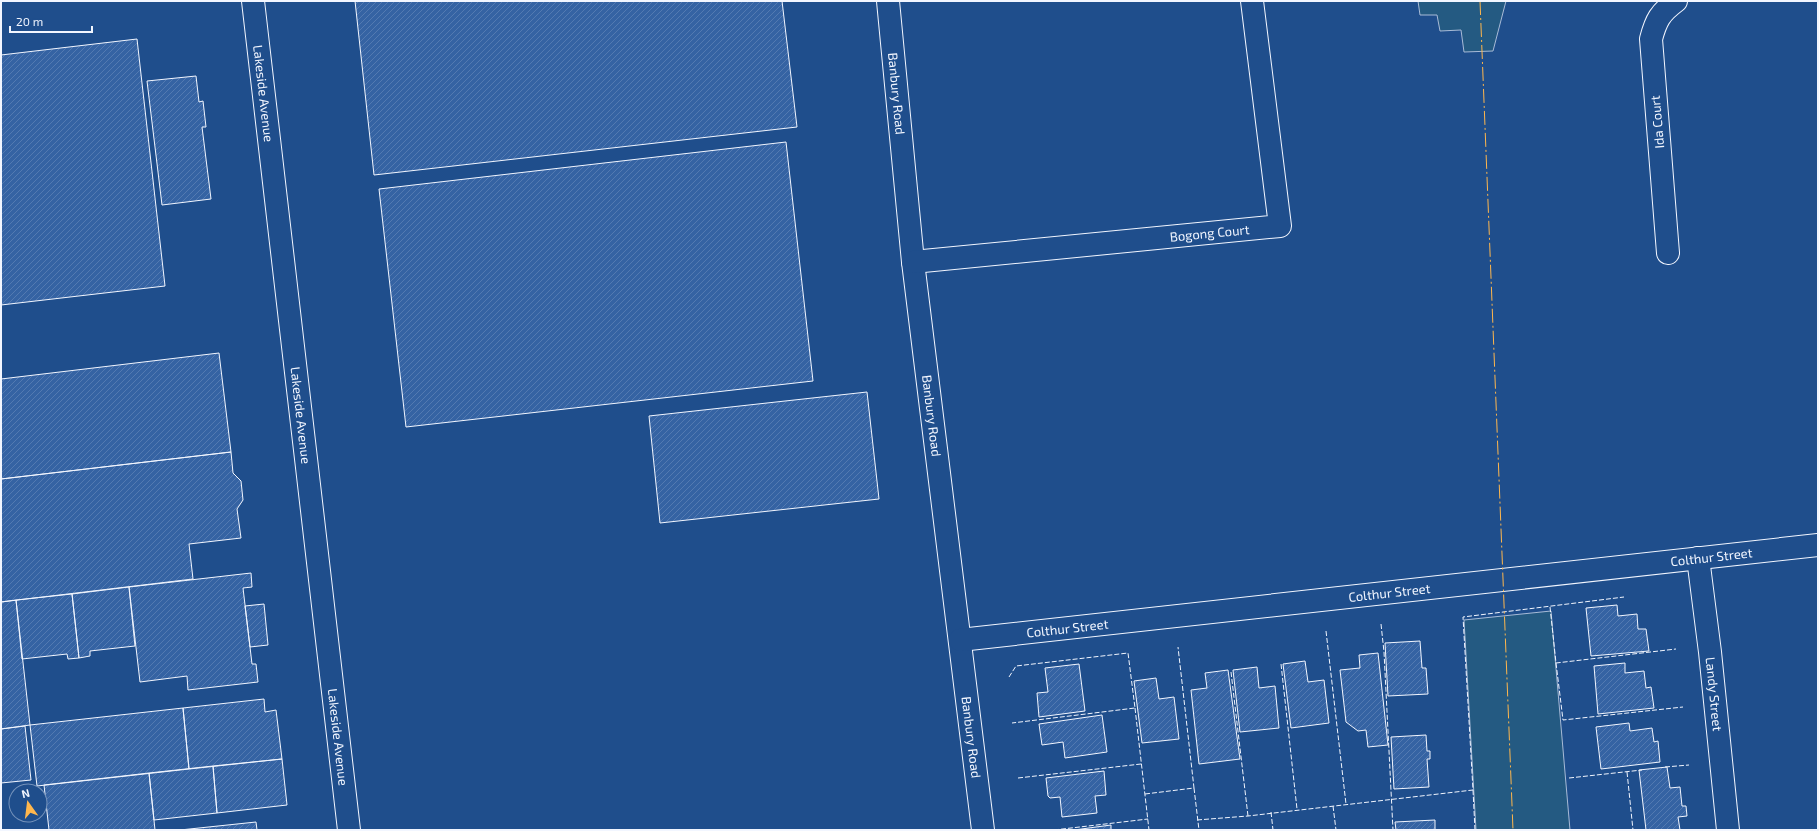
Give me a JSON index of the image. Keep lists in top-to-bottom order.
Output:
{
  "streets": {
    "street": [
      "Lakeside Avenue",
      "Banbury Road",
      "Ida Court",
      "Bogong Court",
      "Colthur Street",
      "Landy Street"
    ]
  },
  "crossings": [
    ["Banbury Road", "Bogong Court"],
    ["Banbury Road", "Colthur Street"],
    ["Colthur Street", "Landy Street"]
  ],
  "scale_bar": "20 m",
  "north": "top"
}
